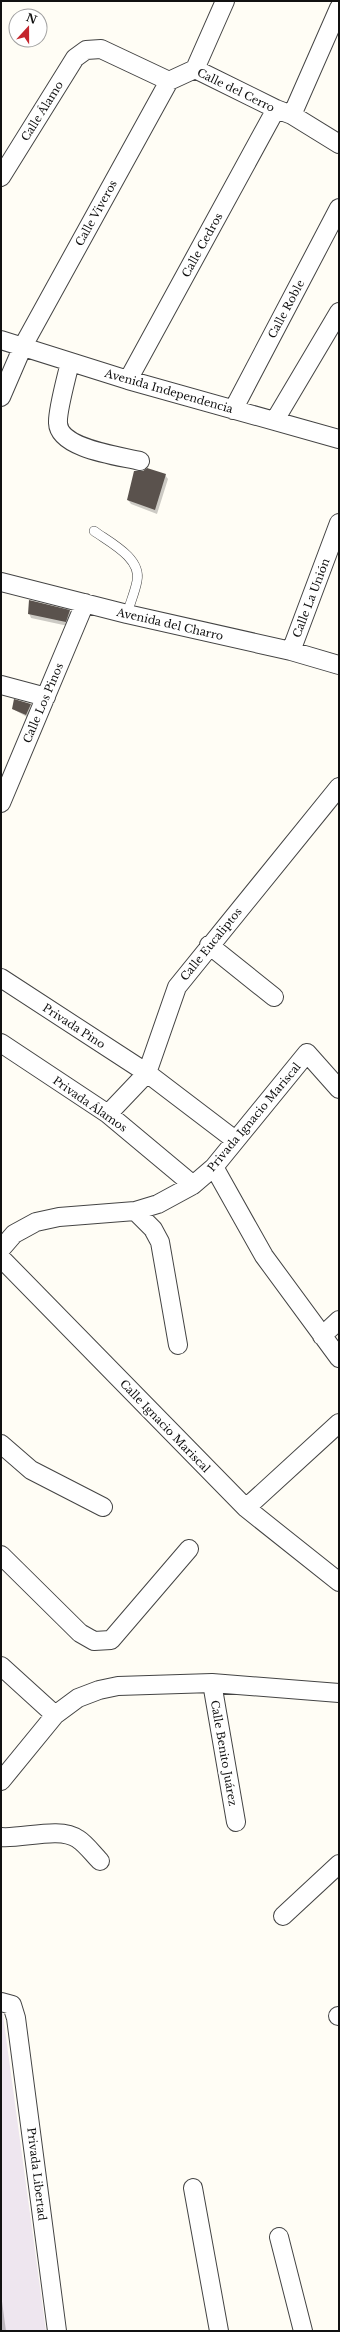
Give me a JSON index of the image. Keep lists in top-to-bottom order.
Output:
{
  "streets": {
    "street": [
      "Calle del Cerro",
      "Calle Álamo",
      "Calle Viveros",
      "Calle Cedros",
      "Calle Roble",
      "Avenida Independencia",
      "Calle La Unión",
      "Avenida del Charro",
      "Calle Los Pinos",
      "Calle Eucaliptos",
      "Privada Pino",
      "Privada Álamos",
      "Privada Ignacio Mariscal",
      "Calle Ignacio Mariscal",
      "Calle Benito Juárez",
      "Privada Libertad"
    ]
  },
  "crossings": [
    ["Calle del Cerro", "Calle Álamo"],
    ["Calle del Cerro", "Calle Viveros"],
    ["Calle del Cerro", "Calle Cedros"],
    ["Calle Álamo", "Calle Viveros"],
    ["Calle Viveros", "Avenida Independencia"],
    ["Calle Cedros", "Avenida Independencia"],
    ["Calle Roble", "Avenida Independencia"],
    ["Calle La Unión", "Avenida del Charro"],
    ["Avenida del Charro", "Calle Los Pinos"],
    ["Calle Eucaliptos", "Privada Pino"],
    ["Calle Eucaliptos", "Privada Álamos"],
    ["Privada Pino", "Privada Ignacio Mariscal"],
    ["Privada Álamos", "Privada Ignacio Mariscal"]
  ],
  "north": "top"
}
